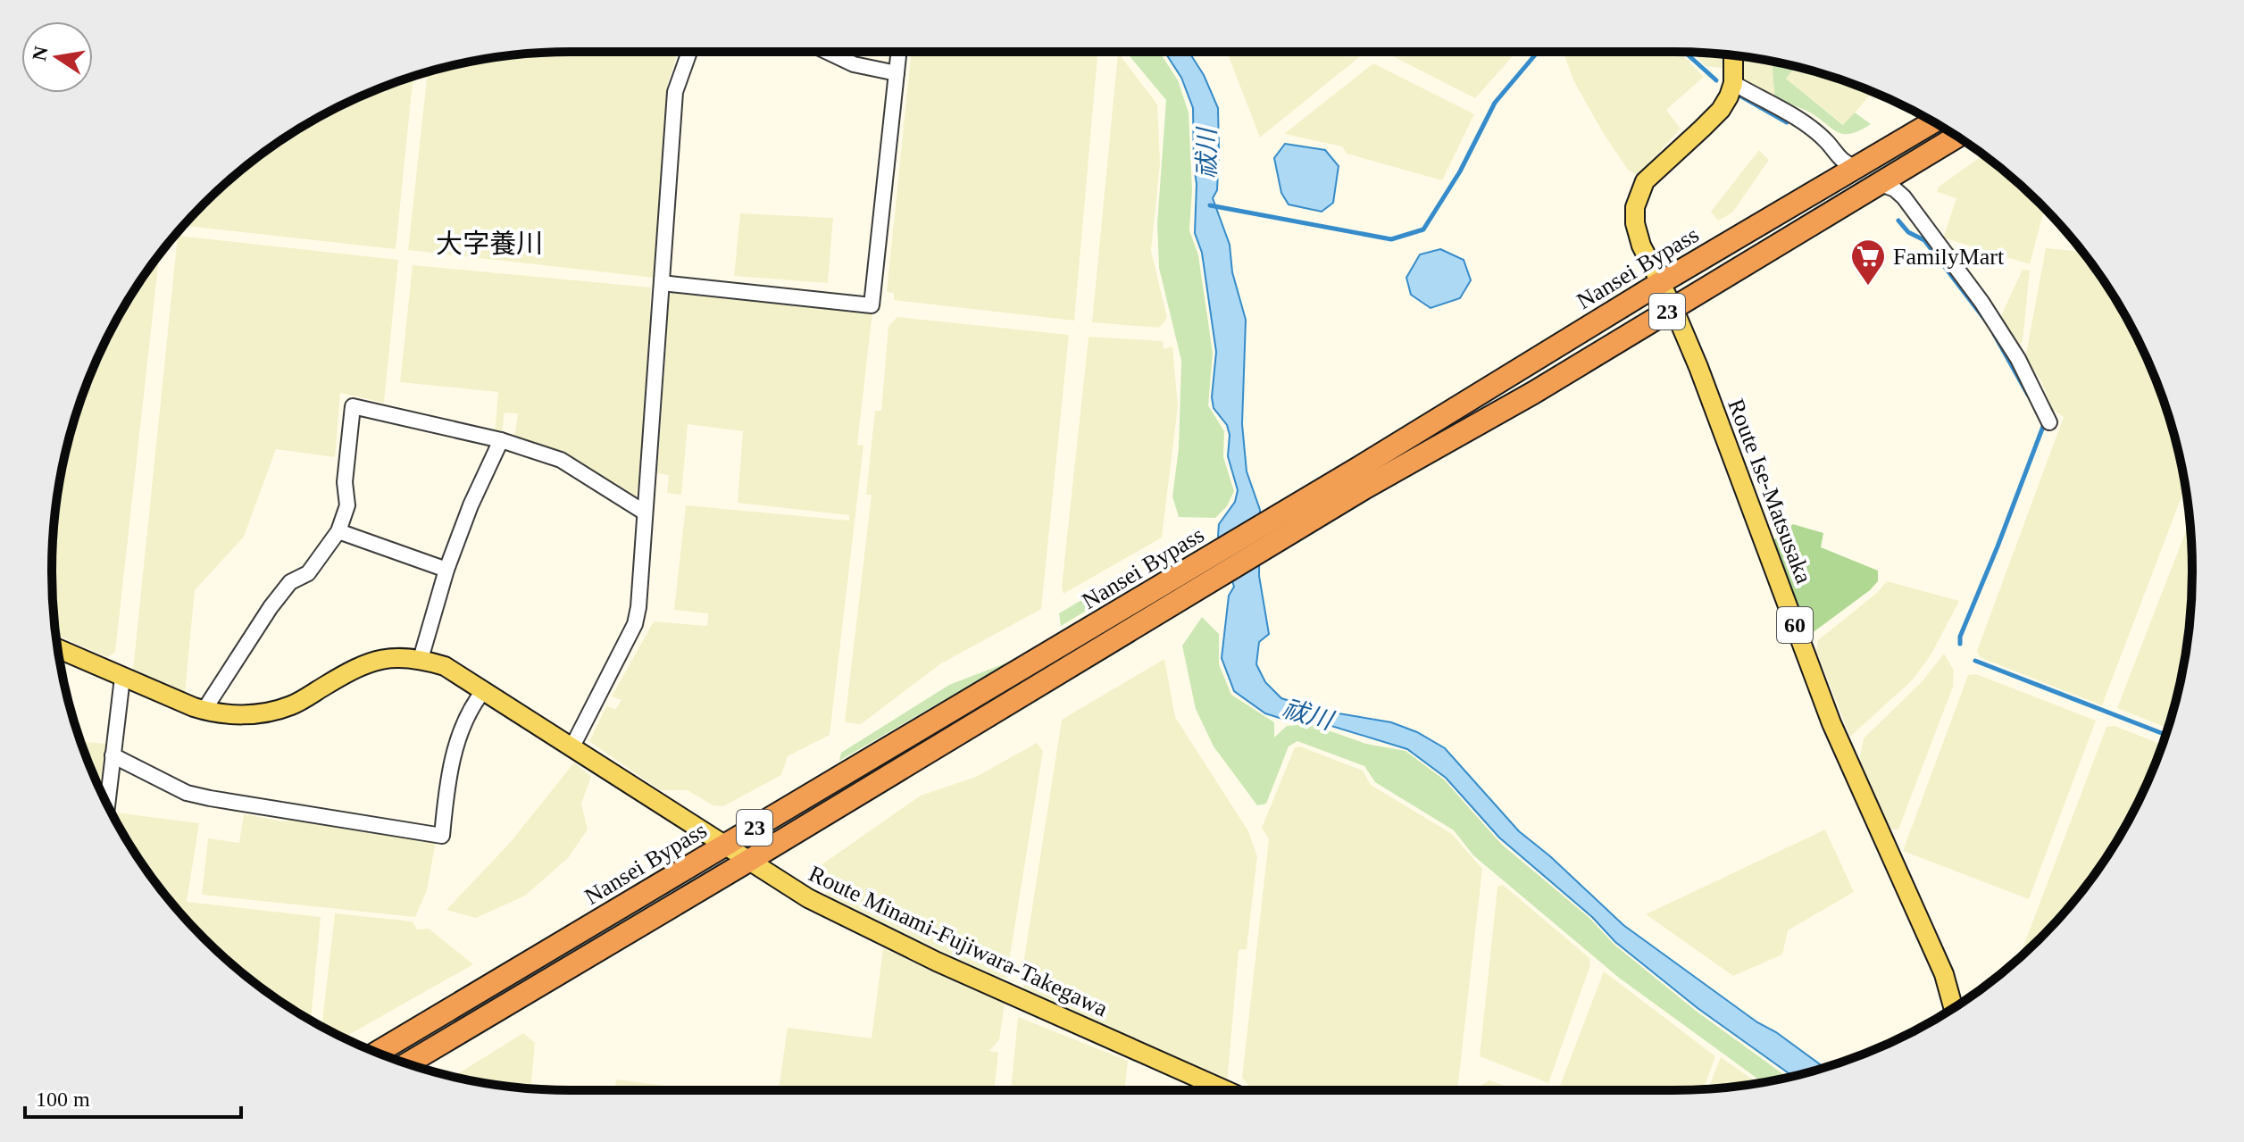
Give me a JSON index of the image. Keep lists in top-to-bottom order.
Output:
{
  "streets": {
    "highway": ["Nansei Bypass", "23"],
    "main road": ["Route Ise-Matsusaka", "60", "Route Minami-Fujiwara-Takegawa"]
  },
  "crossings": [
    ["Nansei Bypass", "Route Ise-Matsusaka"],
    ["Nansei Bypass", "Route Minami-Fujiwara-Takegawa"]
  ],
  "districts": ["大字養川"],
  "water": ["祓川"],
  "places": {
    "supermarket": ["FamilyMart"]
  },
  "scale_bar": "100 m",
  "north": "left"
}
